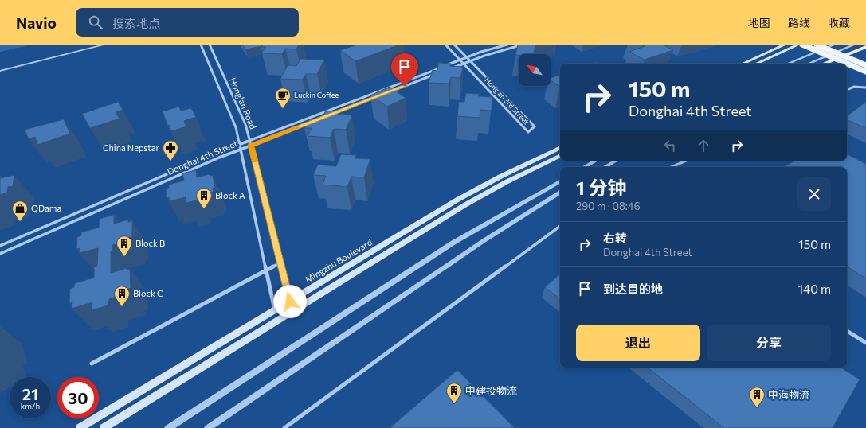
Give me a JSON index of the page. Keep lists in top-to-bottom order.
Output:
{
  "streets": {
    "main road": ["Mingzhu Boulevard"],
    "street": ["Hong'an 3rd Street", "Hong'an Road", "Donghai 4th Street"]
  },
  "crossings": [
    ["Hong'an 3rd Street", "Donghai 4th Street"],
    ["Hong'an Road", "Donghai 4th Street"],
    ["Hong'an Road", "Mingzhu Boulevard"]
  ],
  "places": {
    "cafe": ["Luckin Coffee"],
    "pharmacy": ["China Nepstar"],
    "building": [
      "Block A",
      "Block B",
      "Block C",
      "中建投物流",
      "中海物流"
    ],
    "shop": ["QDama"]
  },
  "north": "top left",
  "page": {
    "header": "Navio",
    "search": "搜索地点",
    "nav": ["地图", "路线", "收藏"],
    "turn": ["150 m", "Donghai 4th Street"],
    "heading": ["1 分钟", "290 m · 08:46"],
    "list": [
      {
        "name": "右转",
        "note": "Donghai 4th Street",
        "value": "150 m"
      },
      {
        "name": "到达目的地",
        "value": "140 m"
      }
    ],
    "buttons": ["退出", "分享"],
    "speed": "21 km/h",
    "limit": "30"
  }
}
